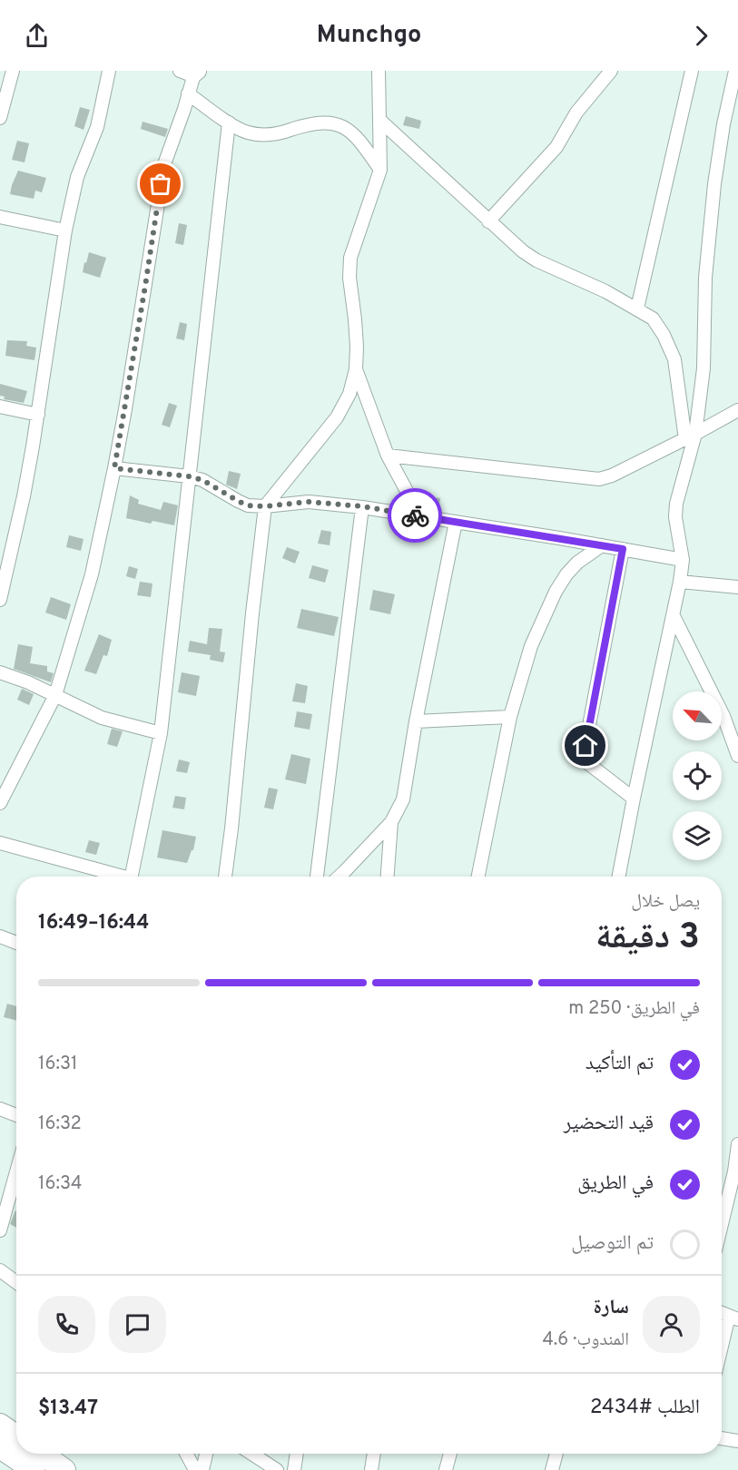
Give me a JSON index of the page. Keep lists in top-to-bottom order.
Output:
{
  "north": "top left",
  "page": {
    "header": "Munchgo",
    "heading": ["3 دقيقة", "يصل خلال", "16:44–16:49"],
    "panel": [
      "سارة",
      "المندوب · 4.6",
      "الطلب #2434",
      "$13.47"
    ],
    "bar": "في الطريق · 250 m",
    "list": [
      ["تم التأكيد", "16:31"],
      ["قيد التحضير", "16:32"],
      ["في الطريق", "16:34"],
      "تم التوصيل"
    ]
  }
}
